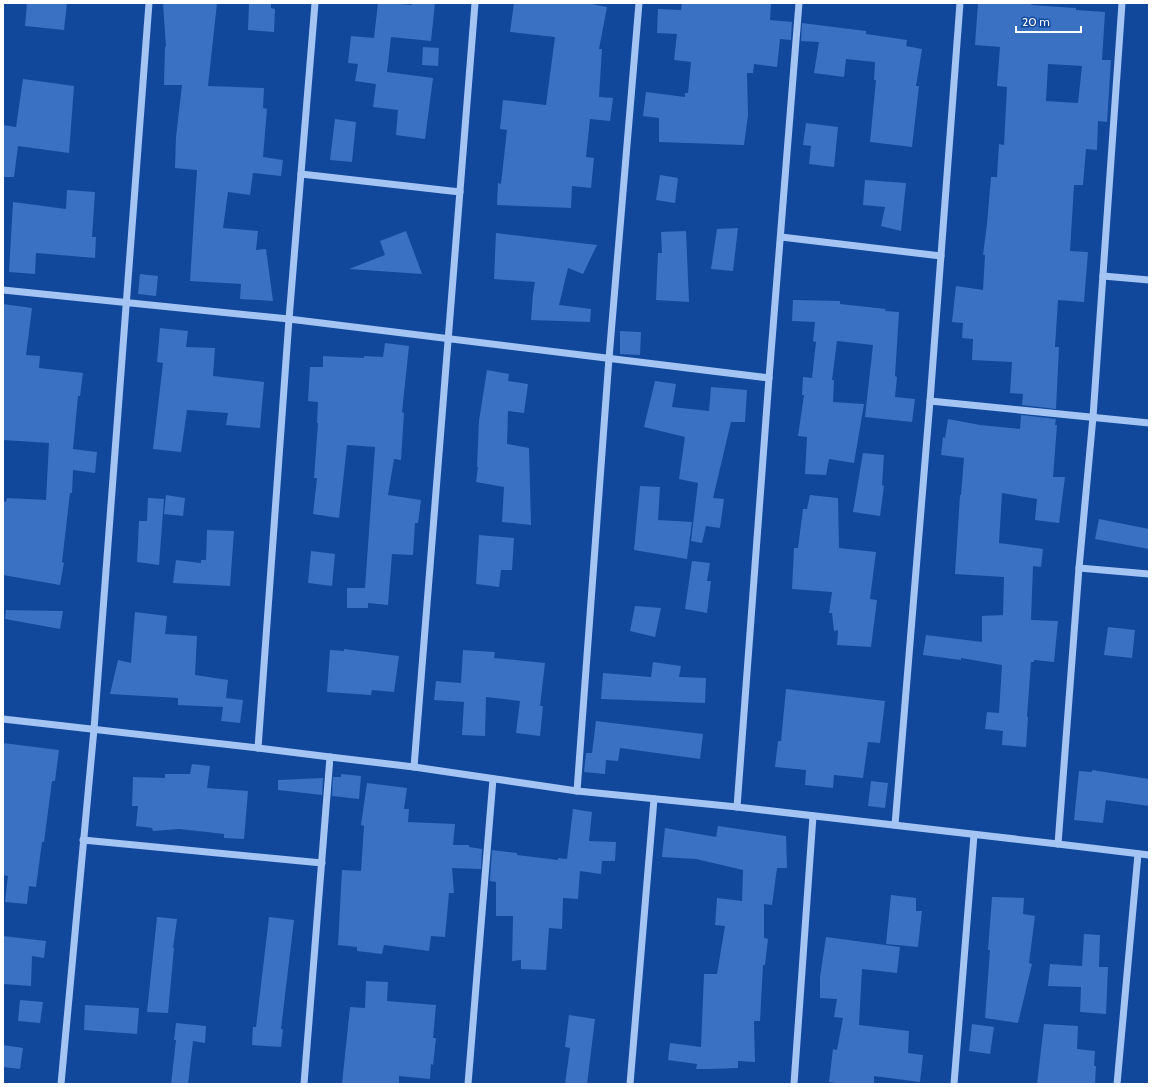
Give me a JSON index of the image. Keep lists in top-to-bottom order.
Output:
{
  "scale_bar": "20 m"
}
